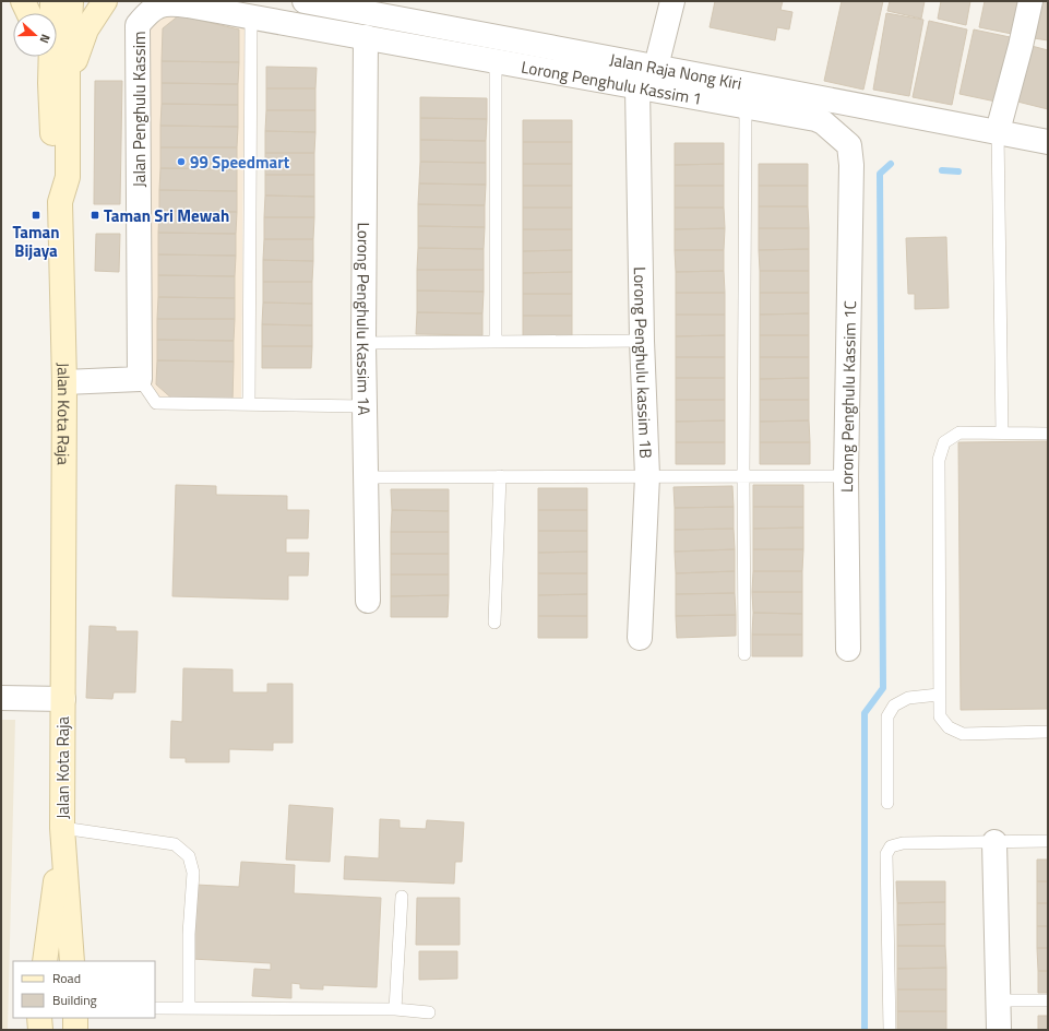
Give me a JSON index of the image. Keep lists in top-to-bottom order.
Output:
{
  "streets": {
    "main road": ["Jalan Kota Raja"],
    "street": [
      "Jalan Raja Nong Kiri",
      "Lorong Penghulu Kassim 1",
      "Jalan Penghulu Kassim",
      "Lorong Penghulu Kassim 1A",
      "Lorong Penghulu kassim 1B",
      "Lorong Penghulu Kassim 1C"
    ]
  },
  "crossings": [
    ["Lorong Penghulu Kassim 1", "Jalan Penghulu Kassim"],
    ["Lorong Penghulu Kassim 1", "Lorong Penghulu Kassim 1A"],
    ["Lorong Penghulu Kassim 1", "Lorong Penghulu kassim 1B"],
    ["Lorong Penghulu Kassim 1", "Lorong Penghulu Kassim 1C"],
    ["Jalan Penghulu Kassim", "Lorong Penghulu Kassim 1A"]
  ],
  "places": {
    "other": ["99 Speedmart"],
    "transit": ["Taman Bijaya", "Taman Sri Mewah"]
  },
  "legend": ["Road", "Building"],
  "north": "right"
}
